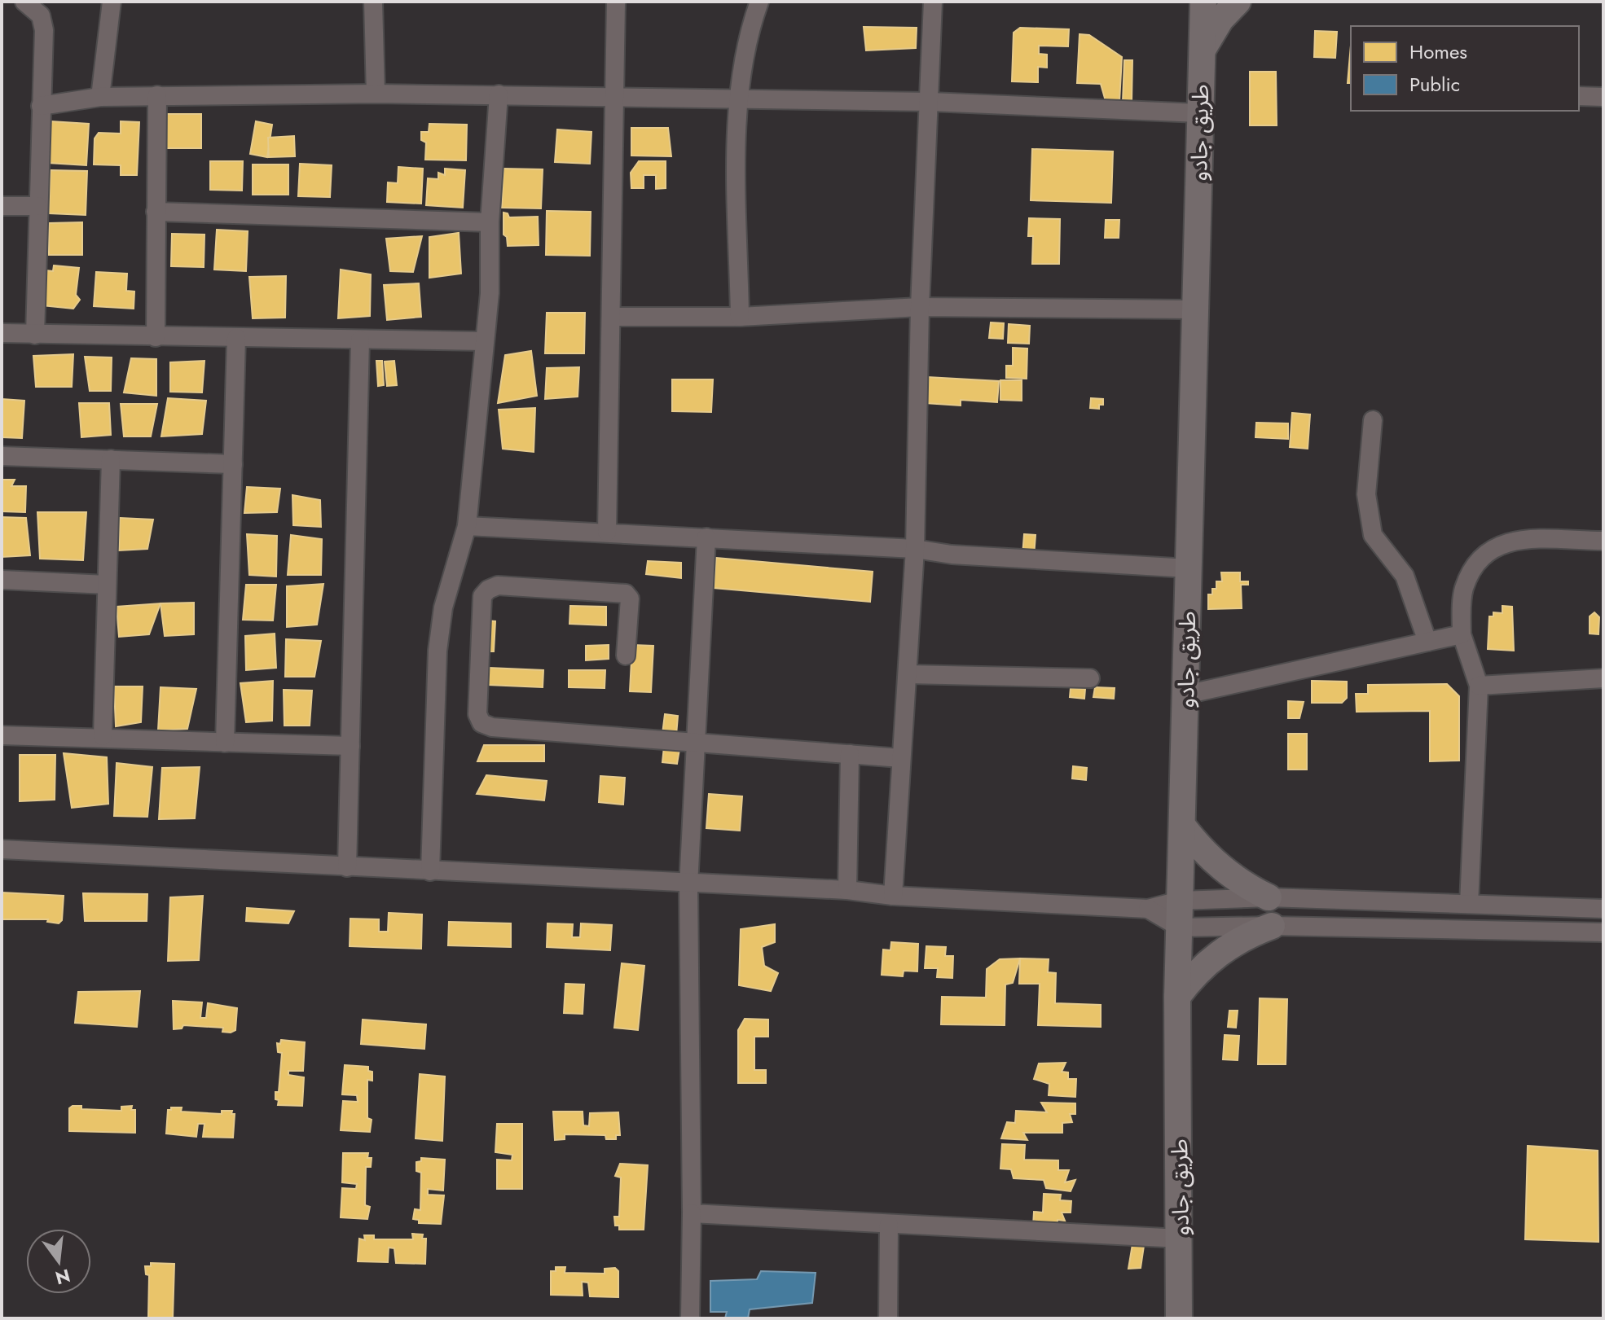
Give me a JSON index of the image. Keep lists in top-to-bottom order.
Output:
{
  "streets": {
    "highway": ["طريق جادو"]
  },
  "legend": ["Homes", "Public"],
  "north": "bottom"
}
